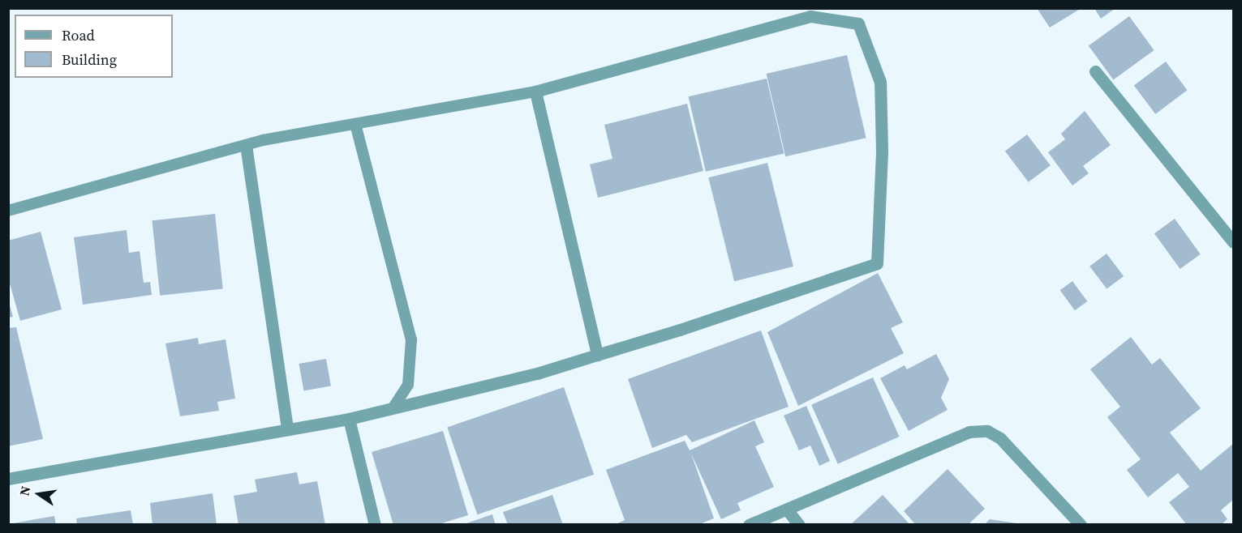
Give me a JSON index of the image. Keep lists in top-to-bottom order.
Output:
{
  "legend": ["Road", "Building"],
  "north": "left"
}
